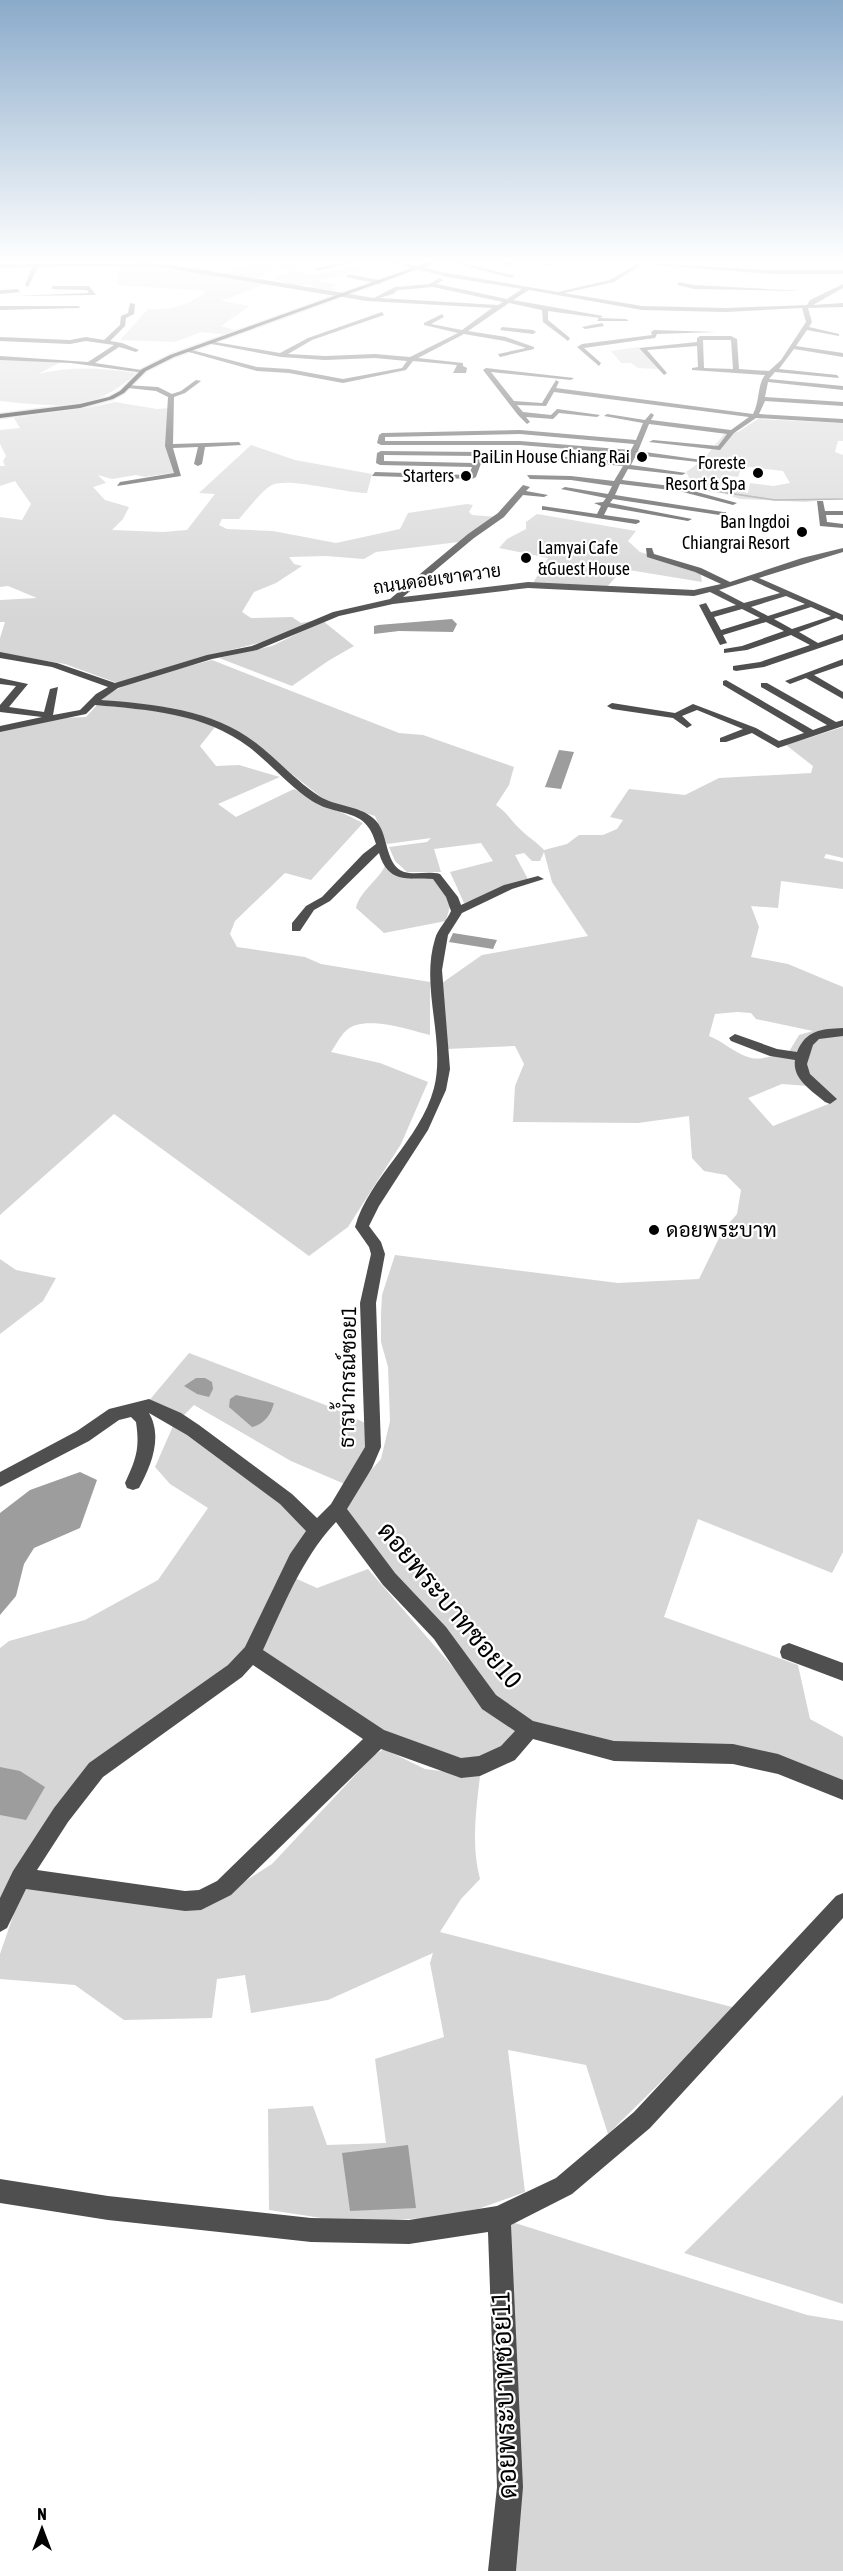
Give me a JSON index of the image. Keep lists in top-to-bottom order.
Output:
{
  "streets": {
    "street": [
      "ถนนดอยเขาควาย",
      "ธารน้ำกรณ์ซอย1",
      "ดอยพระบาทซอย10",
      "ดอยพระบาทซอย11"
    ]
  },
  "crossings": [
    ["ธารน้ำกรณ์ซอย1", "ดอยพระบาทซอย10"]
  ],
  "places": [
    "PaiLin House Chiang Rai",
    "Foreste Resort & Spa",
    "Starters",
    "Ban Ingdoi Chiangrai Resort",
    "Lamyai Cafe &Guest House",
    "ดอยพระบาท"
  ],
  "north": "top"
}
